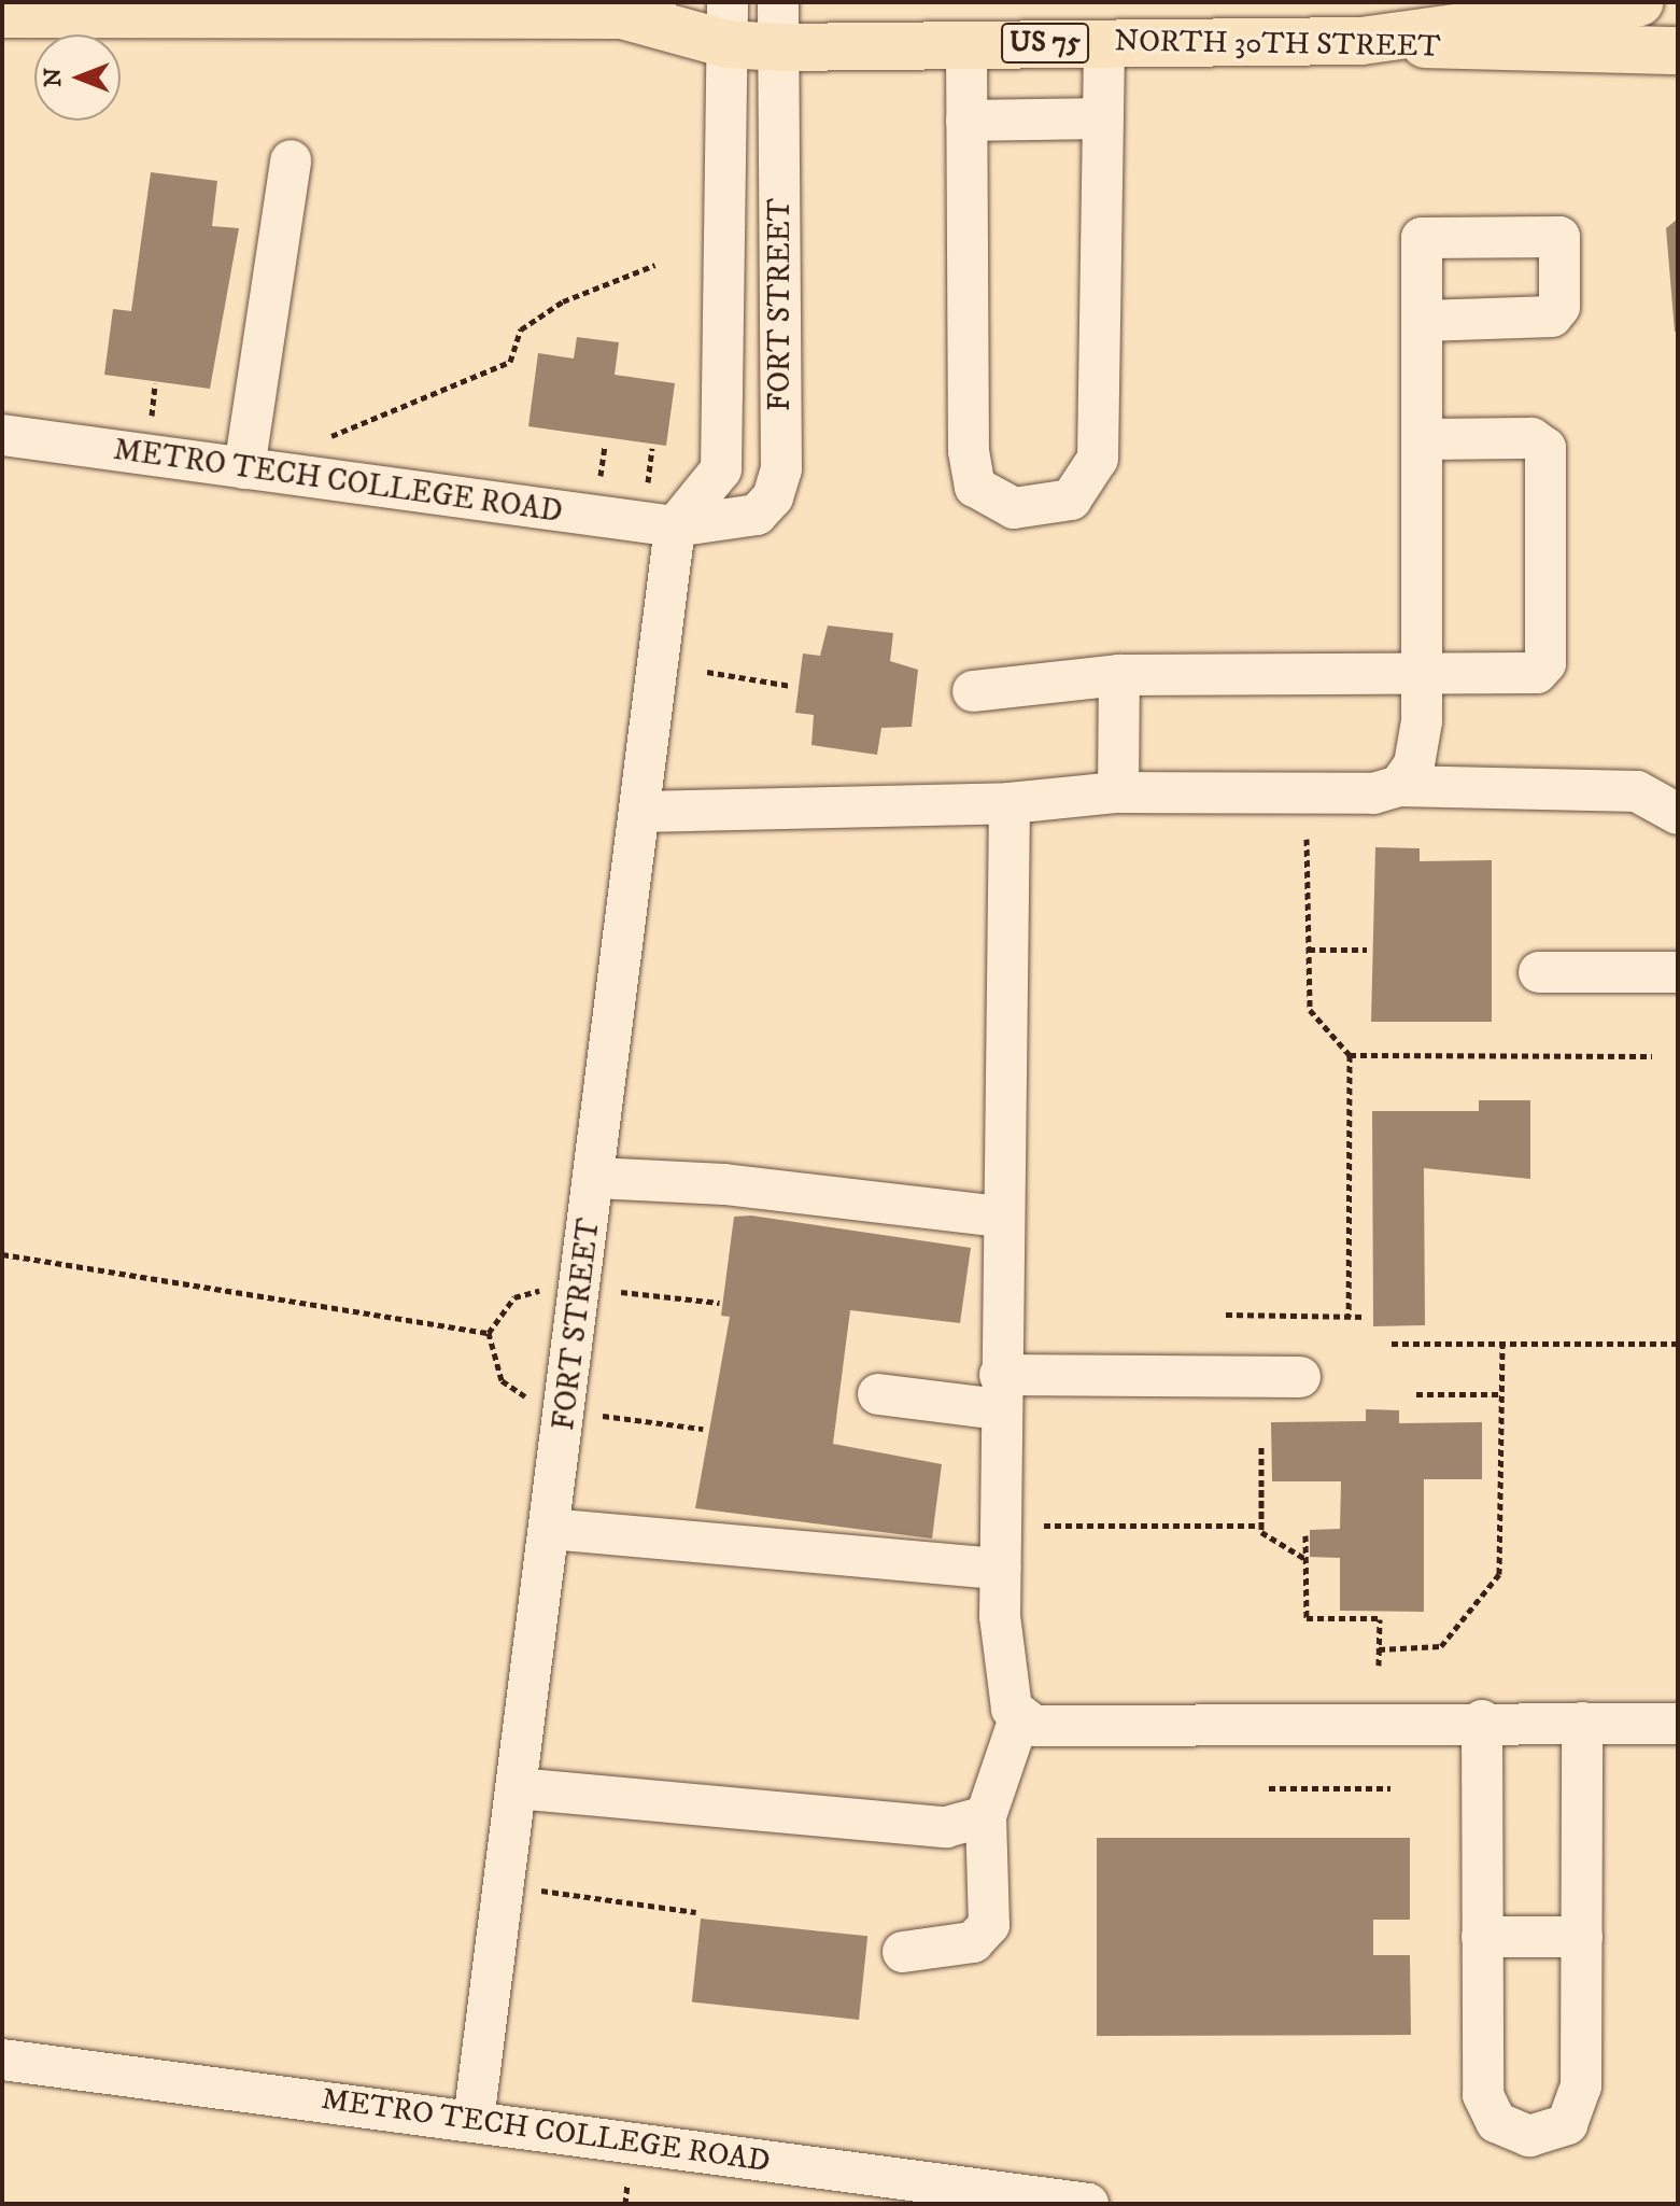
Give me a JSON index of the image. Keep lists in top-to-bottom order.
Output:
{
  "streets": {
    "main road": ["US 75", "NORTH 30TH STREET"],
    "street": ["FORT STREET", "METRO TECH COLLEGE ROAD"]
  },
  "crossings": [
    ["US 75", "NORTH 30TH STREET"],
    ["NORTH 30TH STREET", "FORT STREET"],
    ["FORT STREET", "METRO TECH COLLEGE ROAD"]
  ],
  "north": "left"
}
